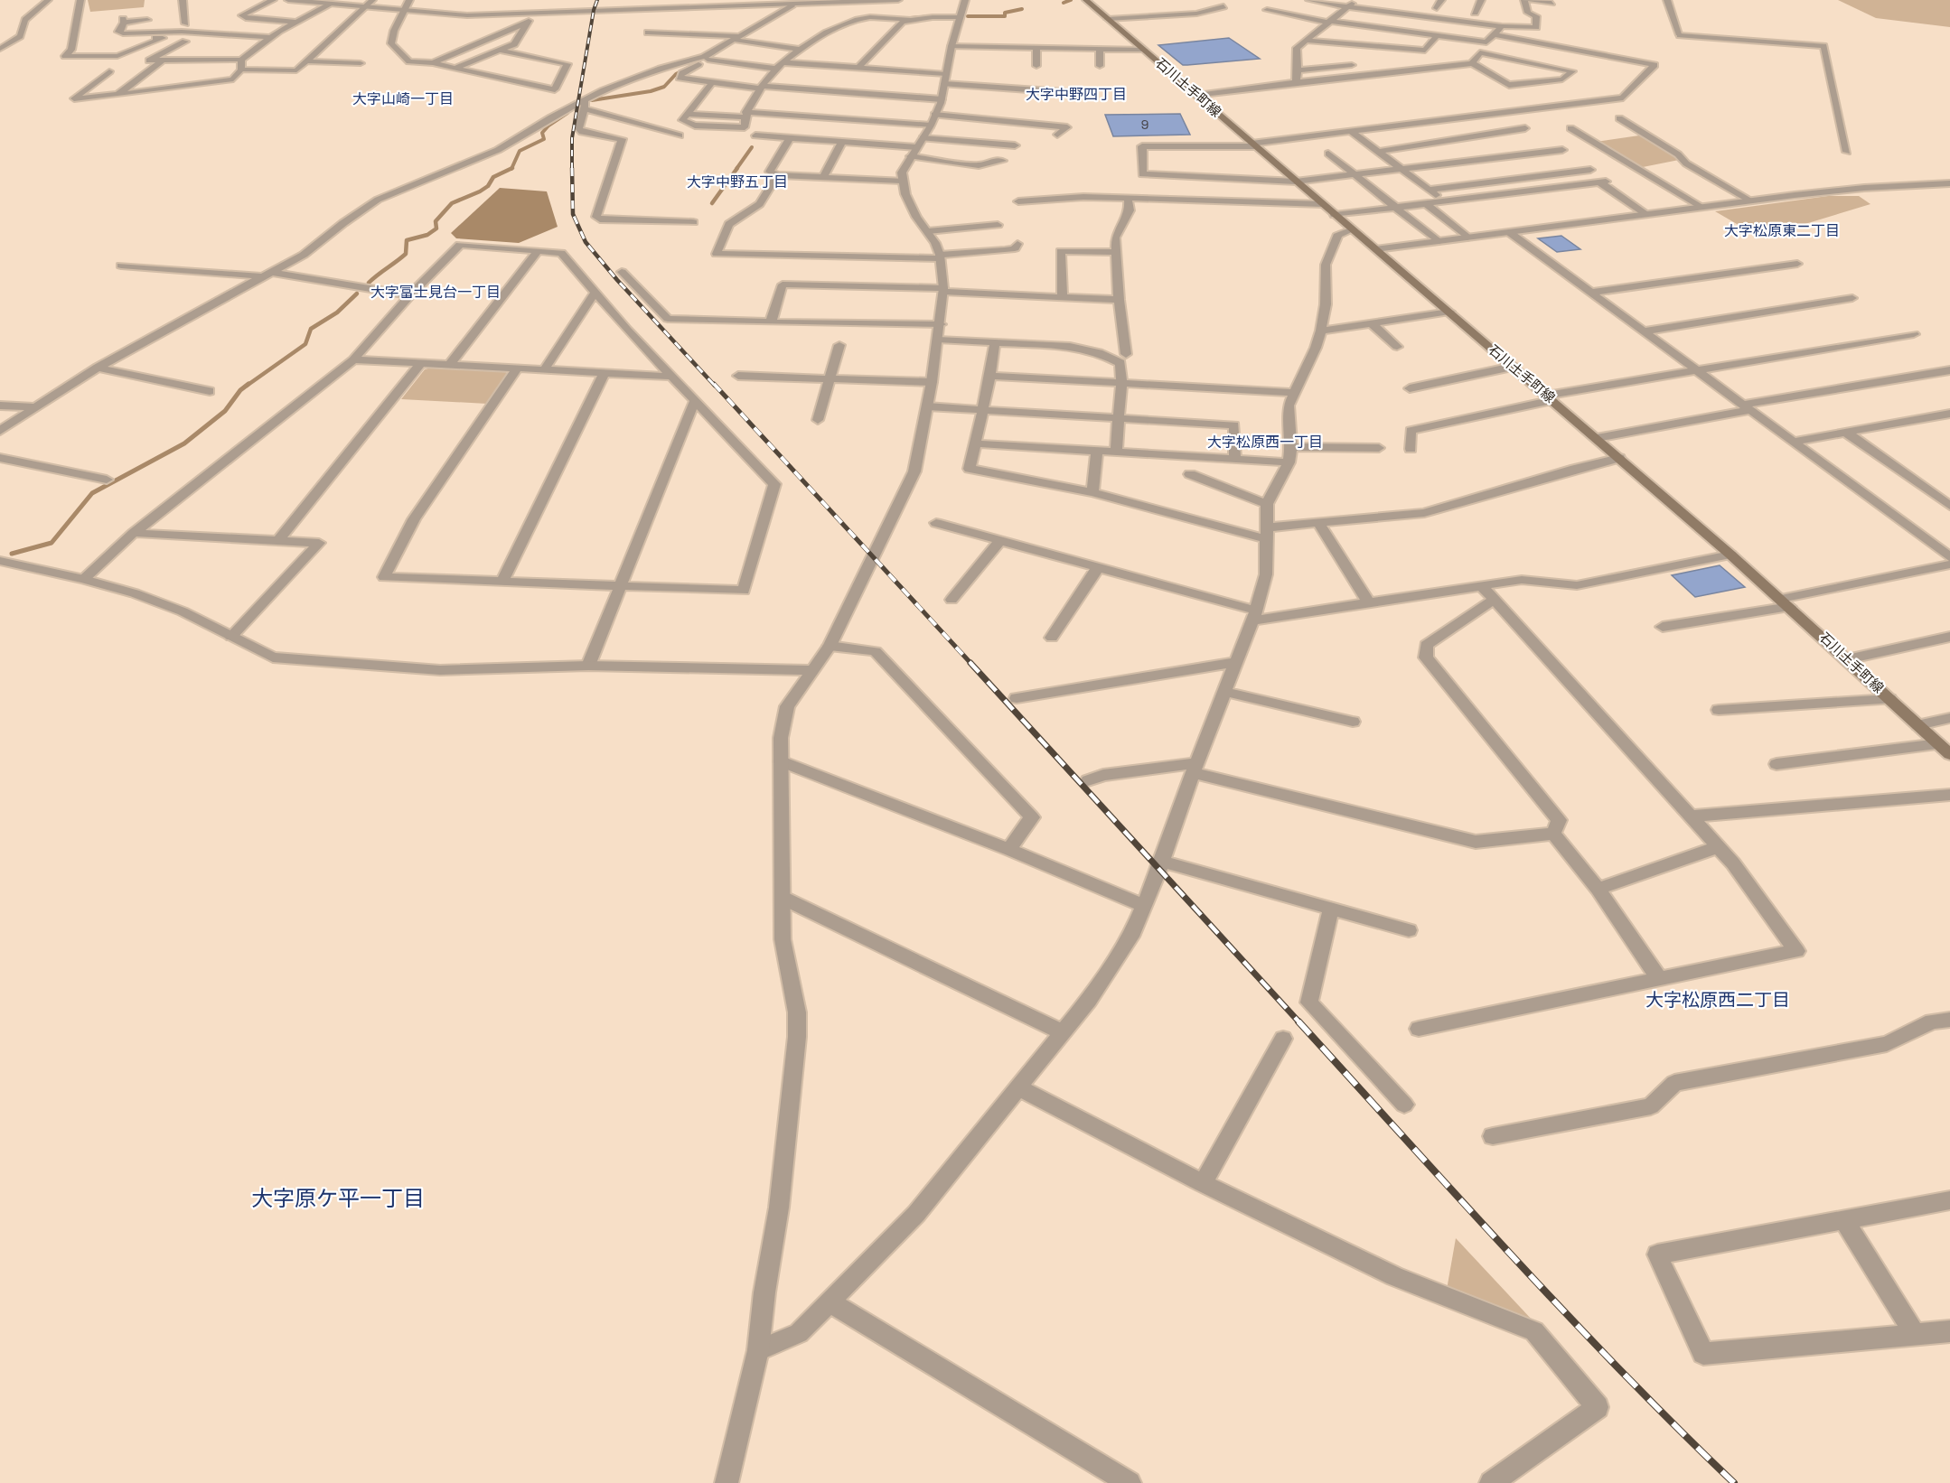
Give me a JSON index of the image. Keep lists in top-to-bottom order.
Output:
{
  "streets": {
    "main road": ["石川土手町線"]
  },
  "districts": [
    "大字中野四丁目",
    "大字山崎一丁目",
    "大字中野五丁目",
    "大字松原東二丁目",
    "大字富士見台一丁目",
    "大字松原西一丁目",
    "大字松原西二丁目",
    "大字原ケ平一丁目"
  ],
  "house_numbers": ["9"]
}
